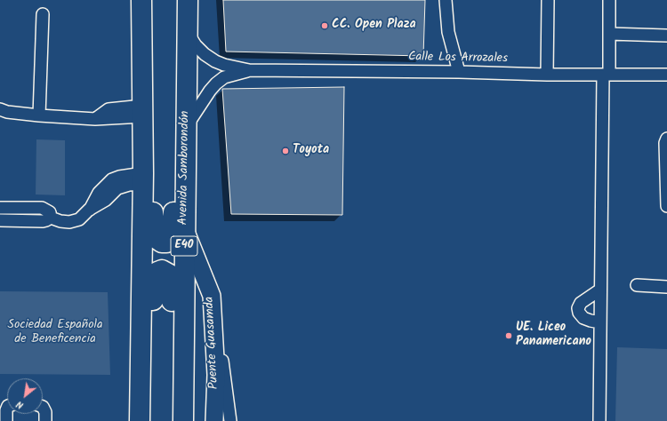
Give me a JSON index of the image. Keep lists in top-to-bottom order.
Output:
{
  "streets": {
    "highway": ["Avenida Samborondón", "E40"],
    "main road": ["Puente Guasamda"],
    "street": ["Calle Los Arrozales"]
  },
  "crossings": [
    ["Calle Los Arrozales", "Avenida Samborondón"],
    ["Avenida Samborondón", "Puente Guasamda"]
  ],
  "parks": ["Sociedad Española de Beneficencia"],
  "places": ["CC. Open Plaza", "Toyota", "UE. Liceo Panamericano"],
  "north": "bottom left"
}
